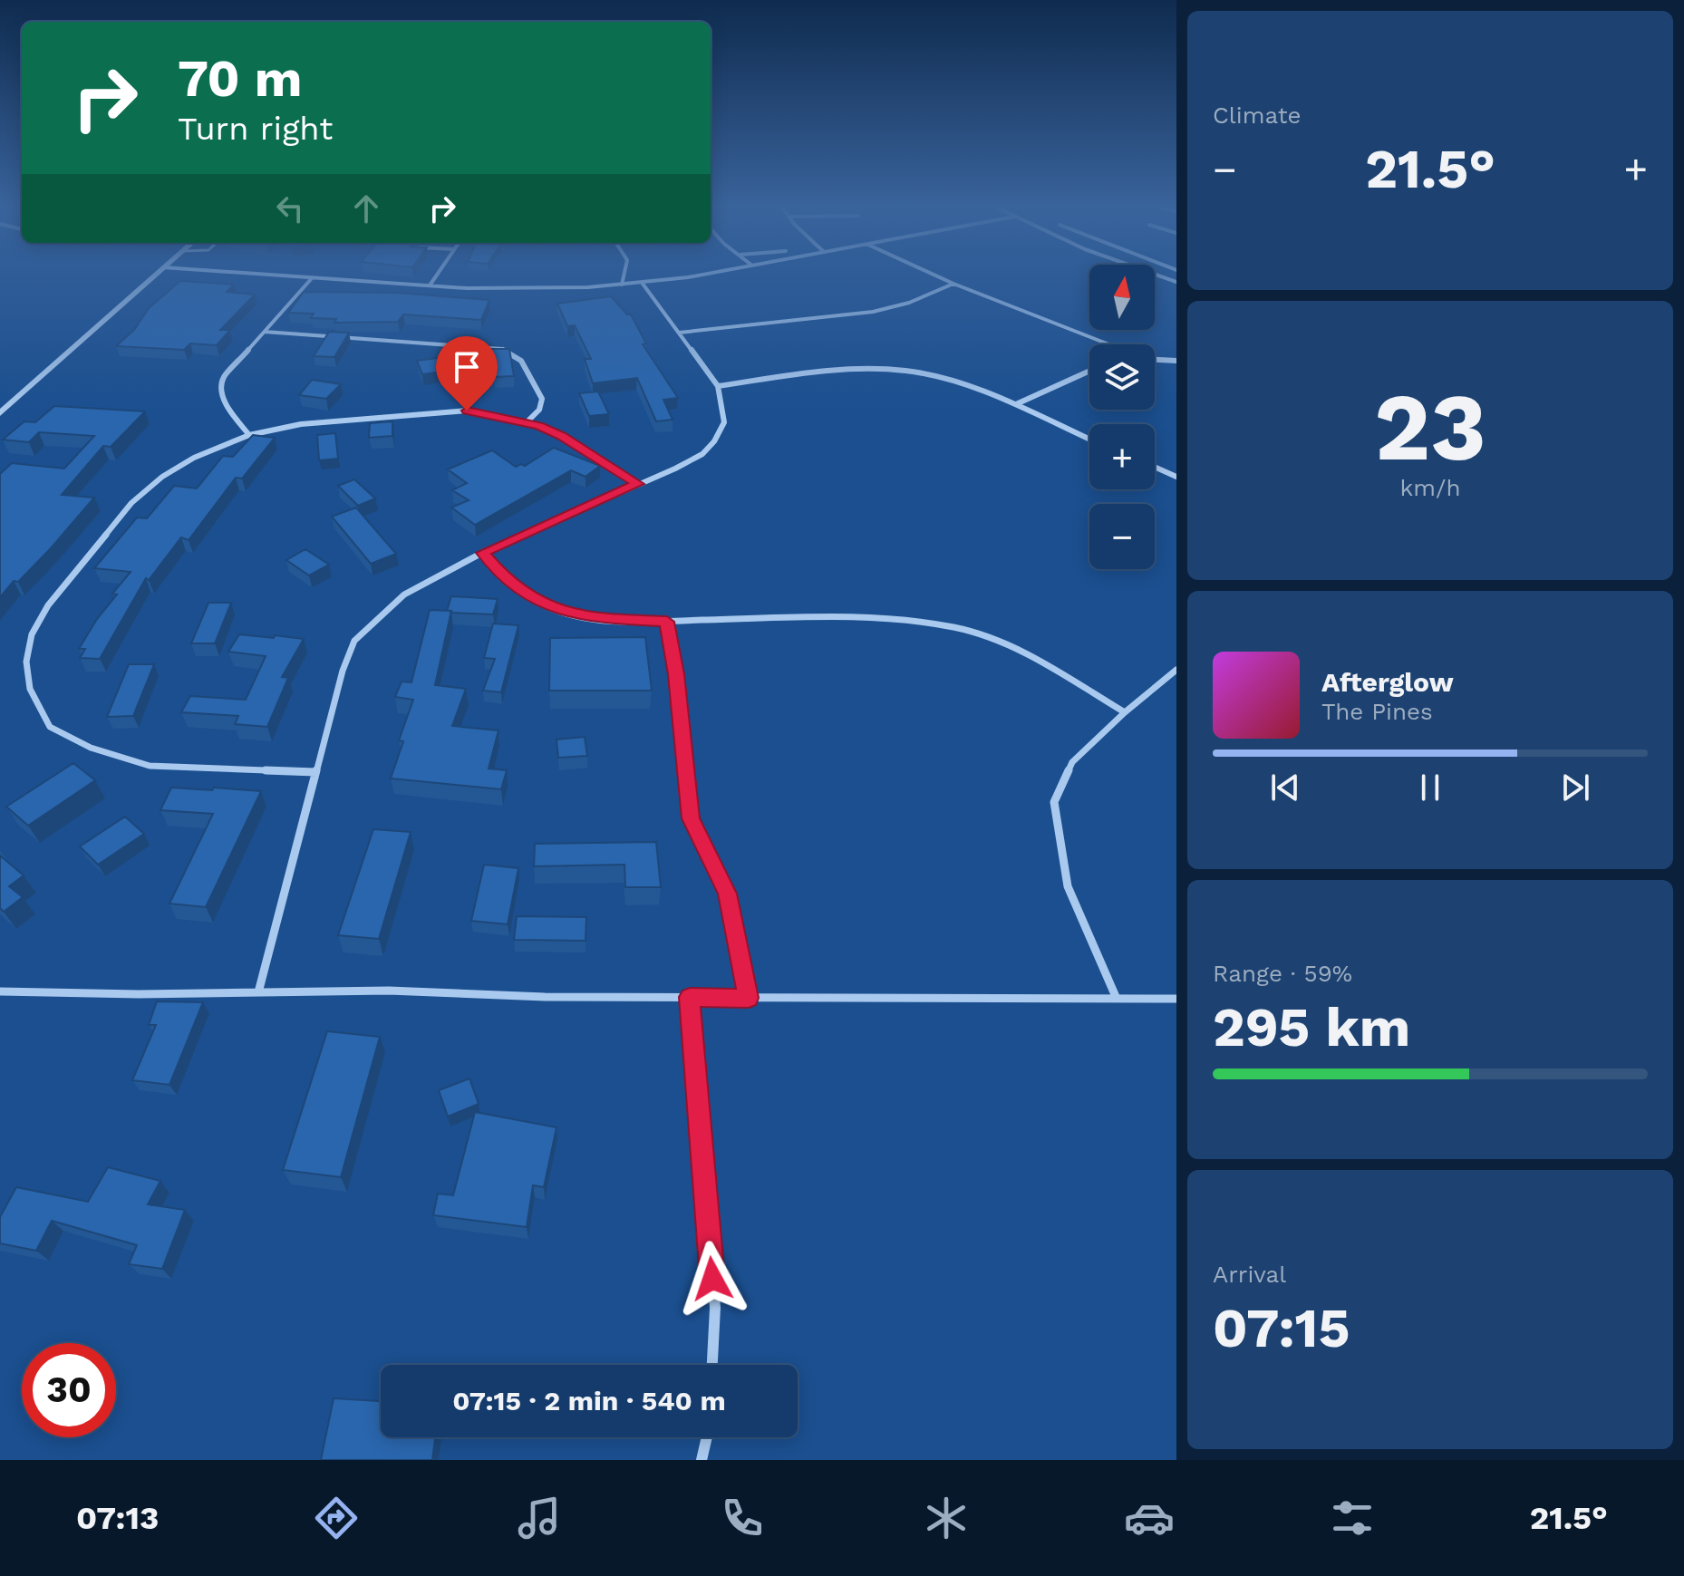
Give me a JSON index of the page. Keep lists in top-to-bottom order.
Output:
{
  "north": "top",
  "page": {
    "tile": [
      "Climate",
      ["23", "km/h"],
      ["Range · 59%", "295 km"],
      ["Arrival", "07:15"]
    ],
    "turn": ["70 m", "Turn right"],
    "heat": ["−", "21.5°", "+"],
    "map_buttons": ["+", "−"],
    "song": ["Afterglow", "The Pines"],
    "limit": "30",
    "trip": "07:15 · 2 min · 540 m",
    "tabs": ["07:13", "21.5°"]
  }
}
